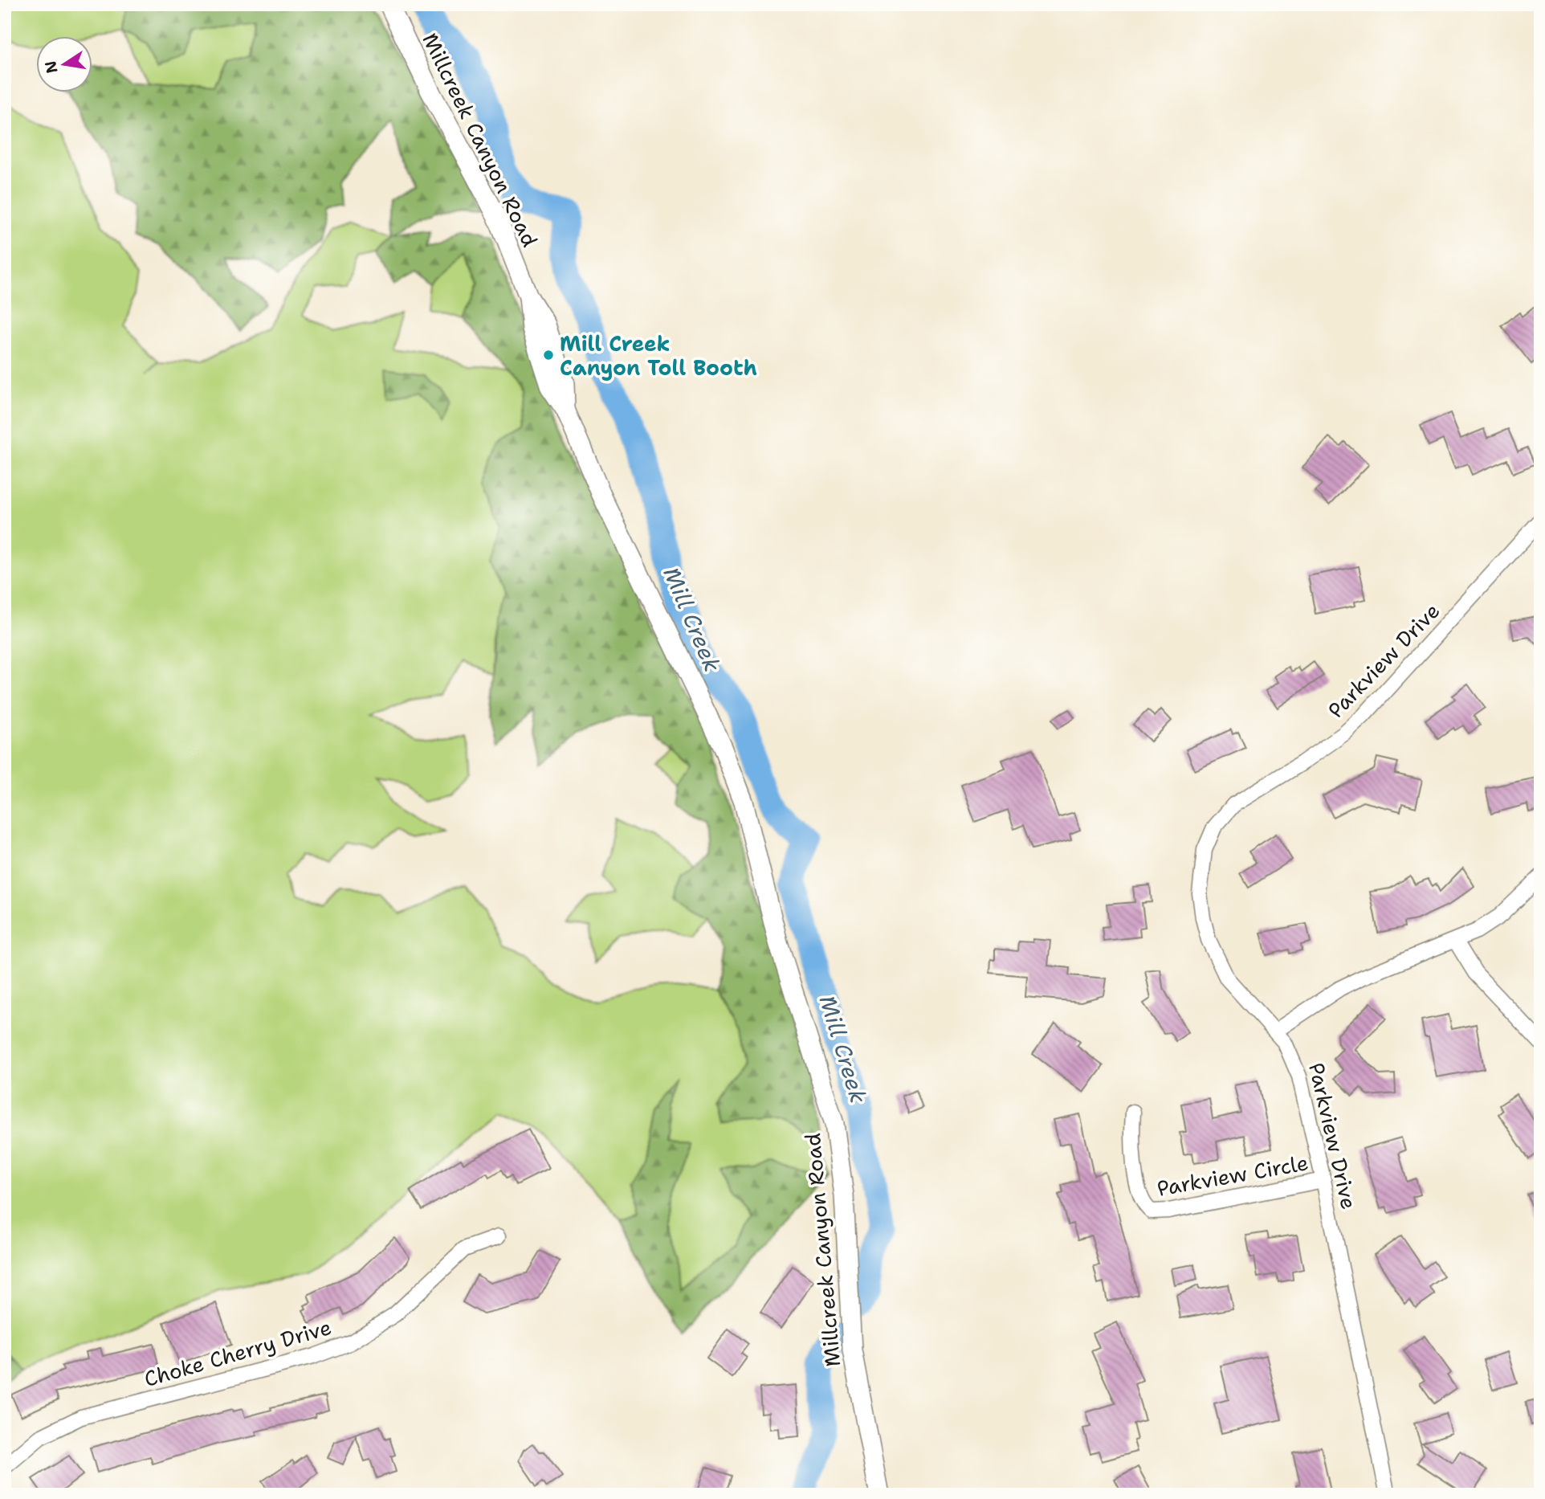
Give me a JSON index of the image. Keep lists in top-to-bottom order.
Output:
{
  "streets": {
    "street": [
      "Millcreek Canyon Road",
      "Parkview Drive",
      "Parkview Circle",
      "Choke Cherry Drive"
    ]
  },
  "crossings": [
    ["Parkview Drive", "Parkview Circle"]
  ],
  "water": ["Mill Creek"],
  "places": ["Mill Creek Canyon Toll Booth"],
  "north": "left"
}
